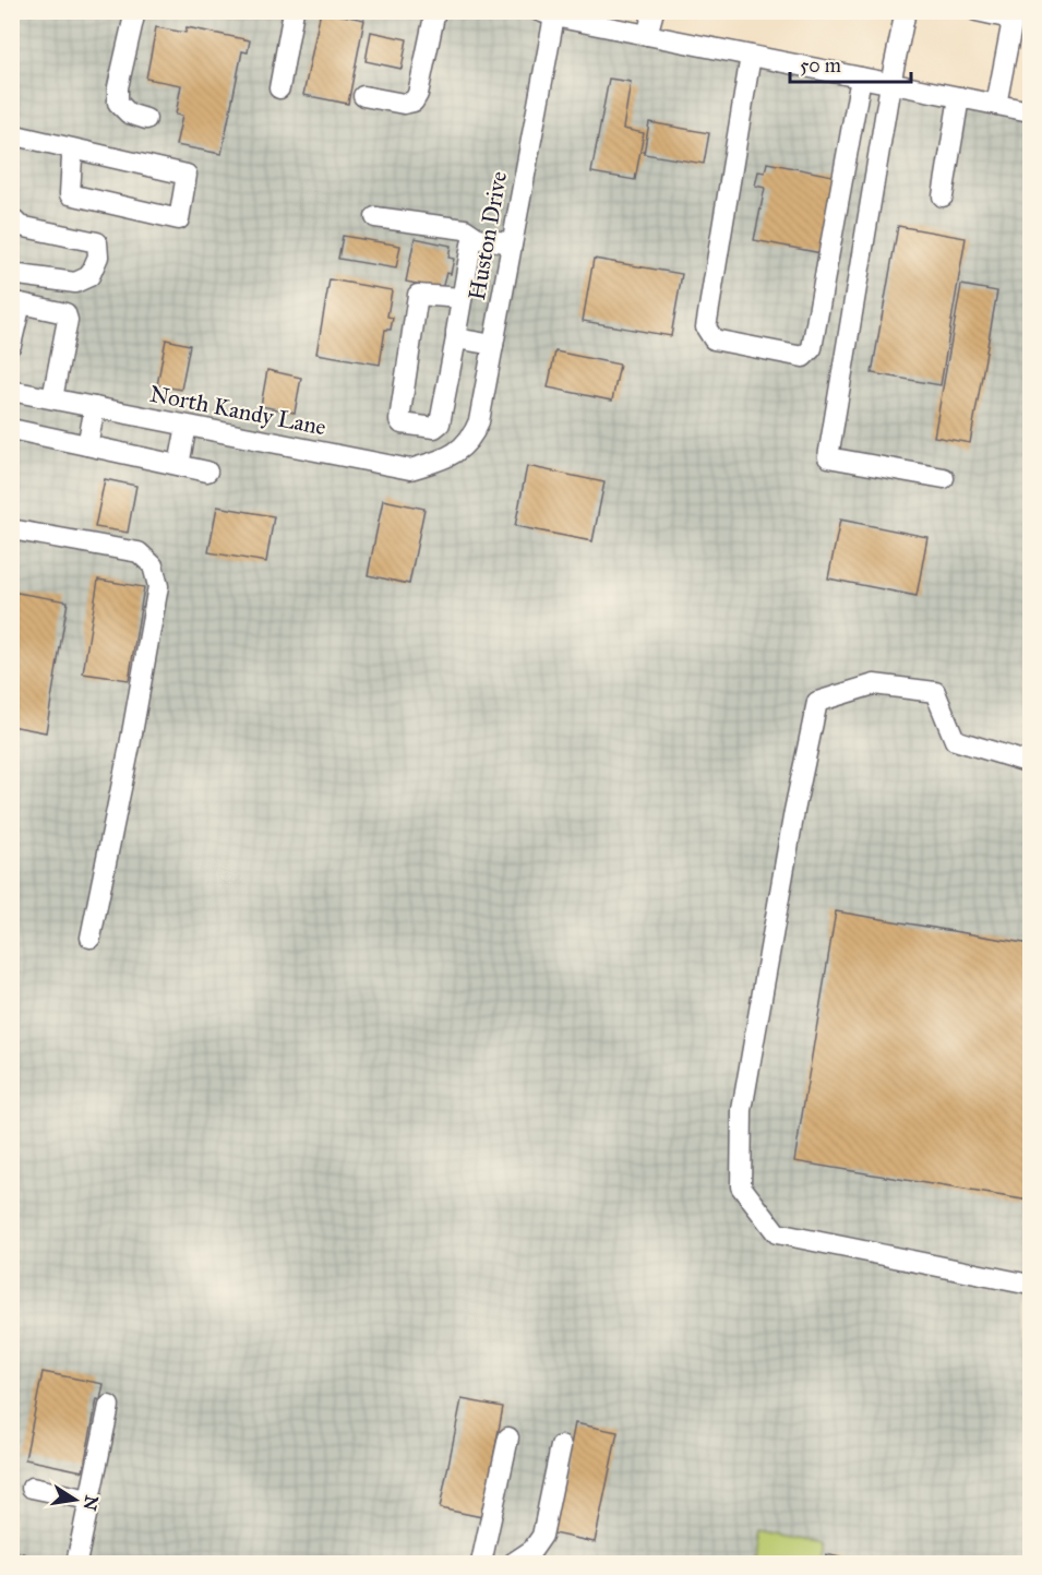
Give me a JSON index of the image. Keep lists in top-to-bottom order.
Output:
{
  "streets": {
    "street": ["Huston Drive", "North Kandy Lane"]
  },
  "crossings": [
    ["Huston Drive", "North Kandy Lane"]
  ],
  "scale_bar": "50 m",
  "north": "right"
}
